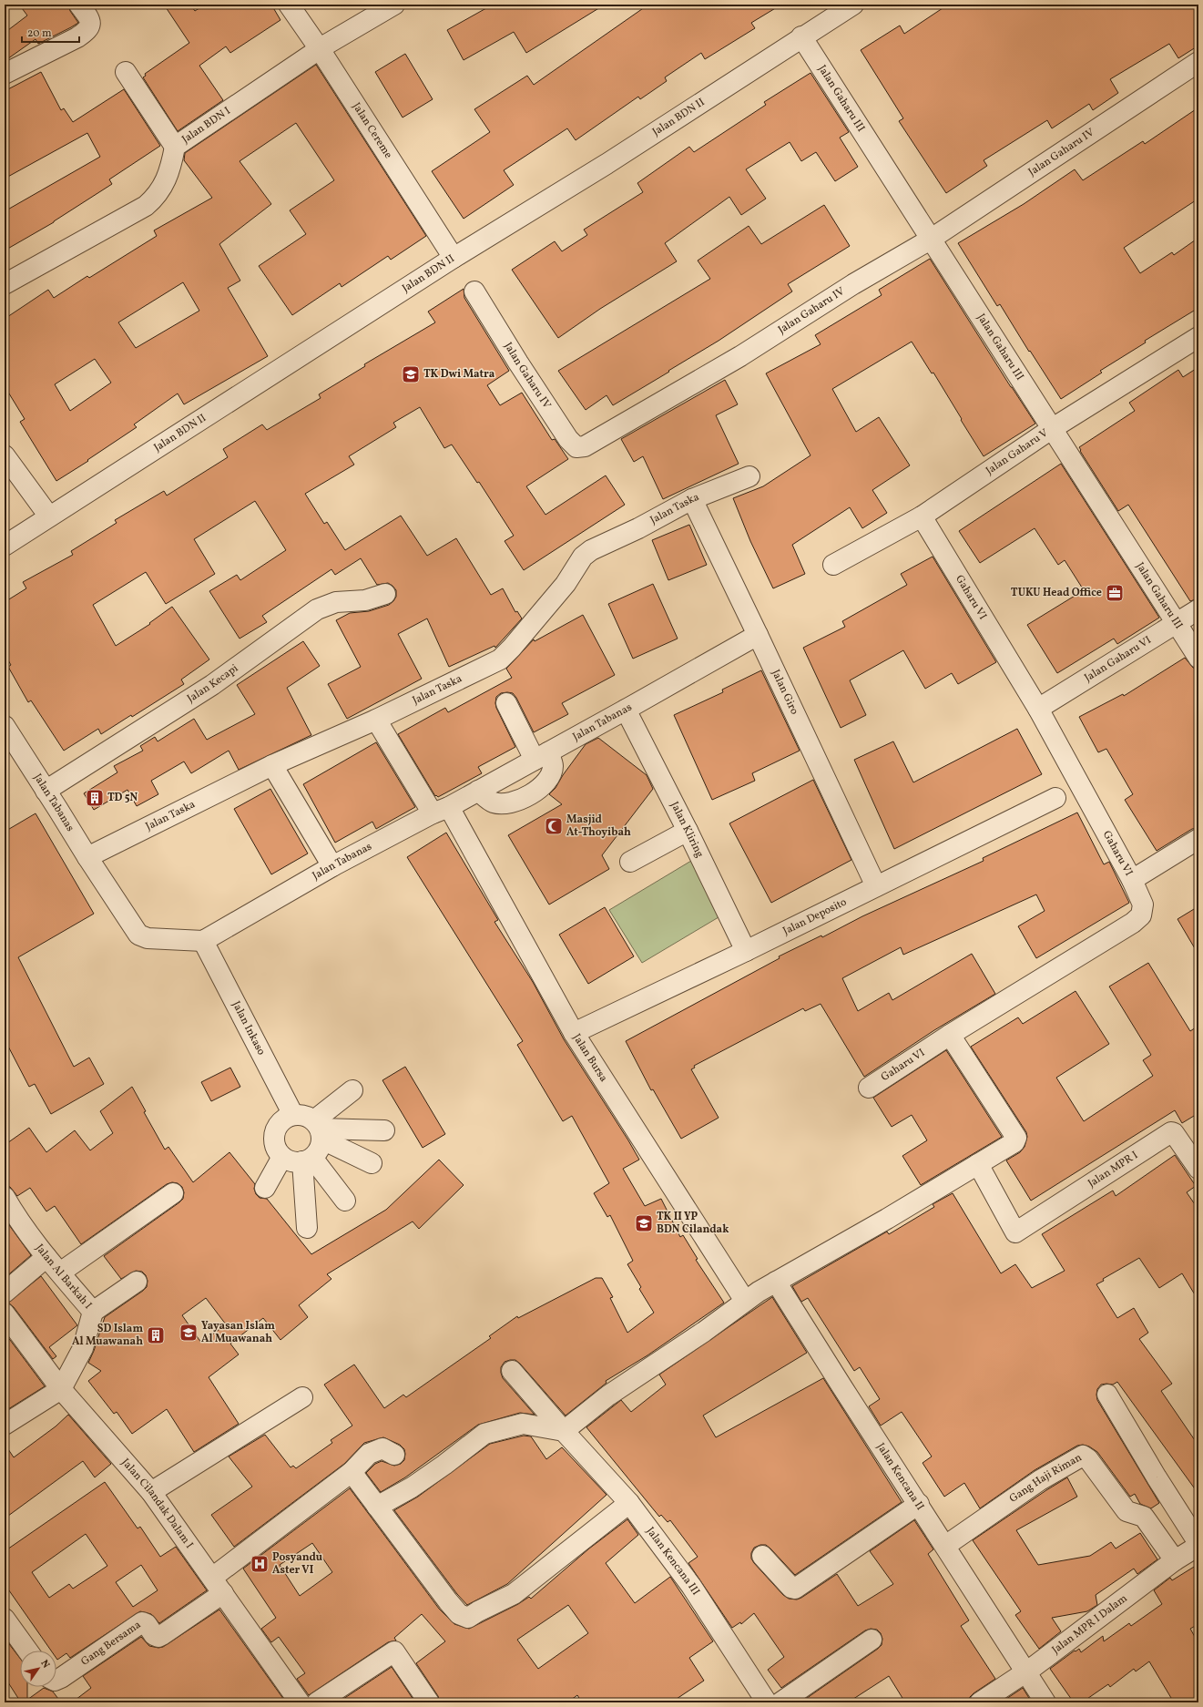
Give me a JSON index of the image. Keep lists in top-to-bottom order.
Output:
{
  "streets": {
    "street": [
      "Jalan Gaharu III",
      "Jalan BDN II",
      "Jalan BDN I",
      "Jalan Cereme",
      "Jalan Gaharu IV",
      "Jalan Gaharu V",
      "Jalan Taska",
      "Gaharu VI",
      "Jalan Gaharu VI",
      "Jalan Kecapi",
      "Jalan Giro",
      "Jalan Tabanas",
      "Jalan Kliring",
      "Jalan Deposito",
      "Jalan Inkaso",
      "Jalan Bursa",
      "Jalan MPR I",
      "Jalan Al Barkah I",
      "Jalan Kencana II",
      "Gang Haji Riman",
      "Jalan Cilandak Dalam I",
      "Jalan Kencana III",
      "Jalan MPR I Dalam",
      "Gang Bersama"
    ]
  },
  "crossings": [
    ["Jalan Gaharu III", "Jalan BDN II"],
    ["Jalan Gaharu III", "Jalan Gaharu IV"],
    ["Jalan Gaharu III", "Jalan Gaharu V"],
    ["Jalan Gaharu III", "Jalan Gaharu VI"],
    ["Jalan BDN II", "Jalan Cereme"],
    ["Jalan BDN I", "Jalan Cereme"],
    ["Jalan Gaharu V", "Gaharu VI"],
    ["Jalan Taska", "Jalan Giro"],
    ["Jalan Taska", "Jalan Tabanas"],
    ["Jalan Taska", "Jalan Bursa"],
    ["Gaharu VI", "Jalan Gaharu VI"],
    ["Jalan Kecapi", "Jalan Tabanas"],
    ["Jalan Giro", "Jalan Tabanas"],
    ["Jalan Giro", "Jalan Deposito"],
    ["Jalan Tabanas", "Jalan Kliring"],
    ["Jalan Tabanas", "Jalan Inkaso"],
    ["Jalan Tabanas", "Jalan Bursa"],
    ["Jalan Kliring", "Jalan Deposito"],
    ["Jalan Deposito", "Jalan Bursa"],
    ["Jalan Kencana II", "Gang Haji Riman"],
    ["Jalan Kencana II", "Jalan MPR I Dalam"],
    ["Gang Haji Riman", "Jalan MPR I Dalam"],
    ["Jalan Cilandak Dalam I", "Gang Bersama"]
  ],
  "places": {
    "school or university": ["TK Dwi Matra", "TK II YP BDN Cilandak", "Yayasan Islam Al Muawanah"],
    "office": ["TUKU Head Office"],
    "building": ["TD 5N", "SD Islam Al Muawanah"],
    "mosque": ["Masjid At-Thoyibah"],
    "hospital": ["Posyandu Aster VI"]
  },
  "scale_bar": "20 m",
  "north": "top right"
}
